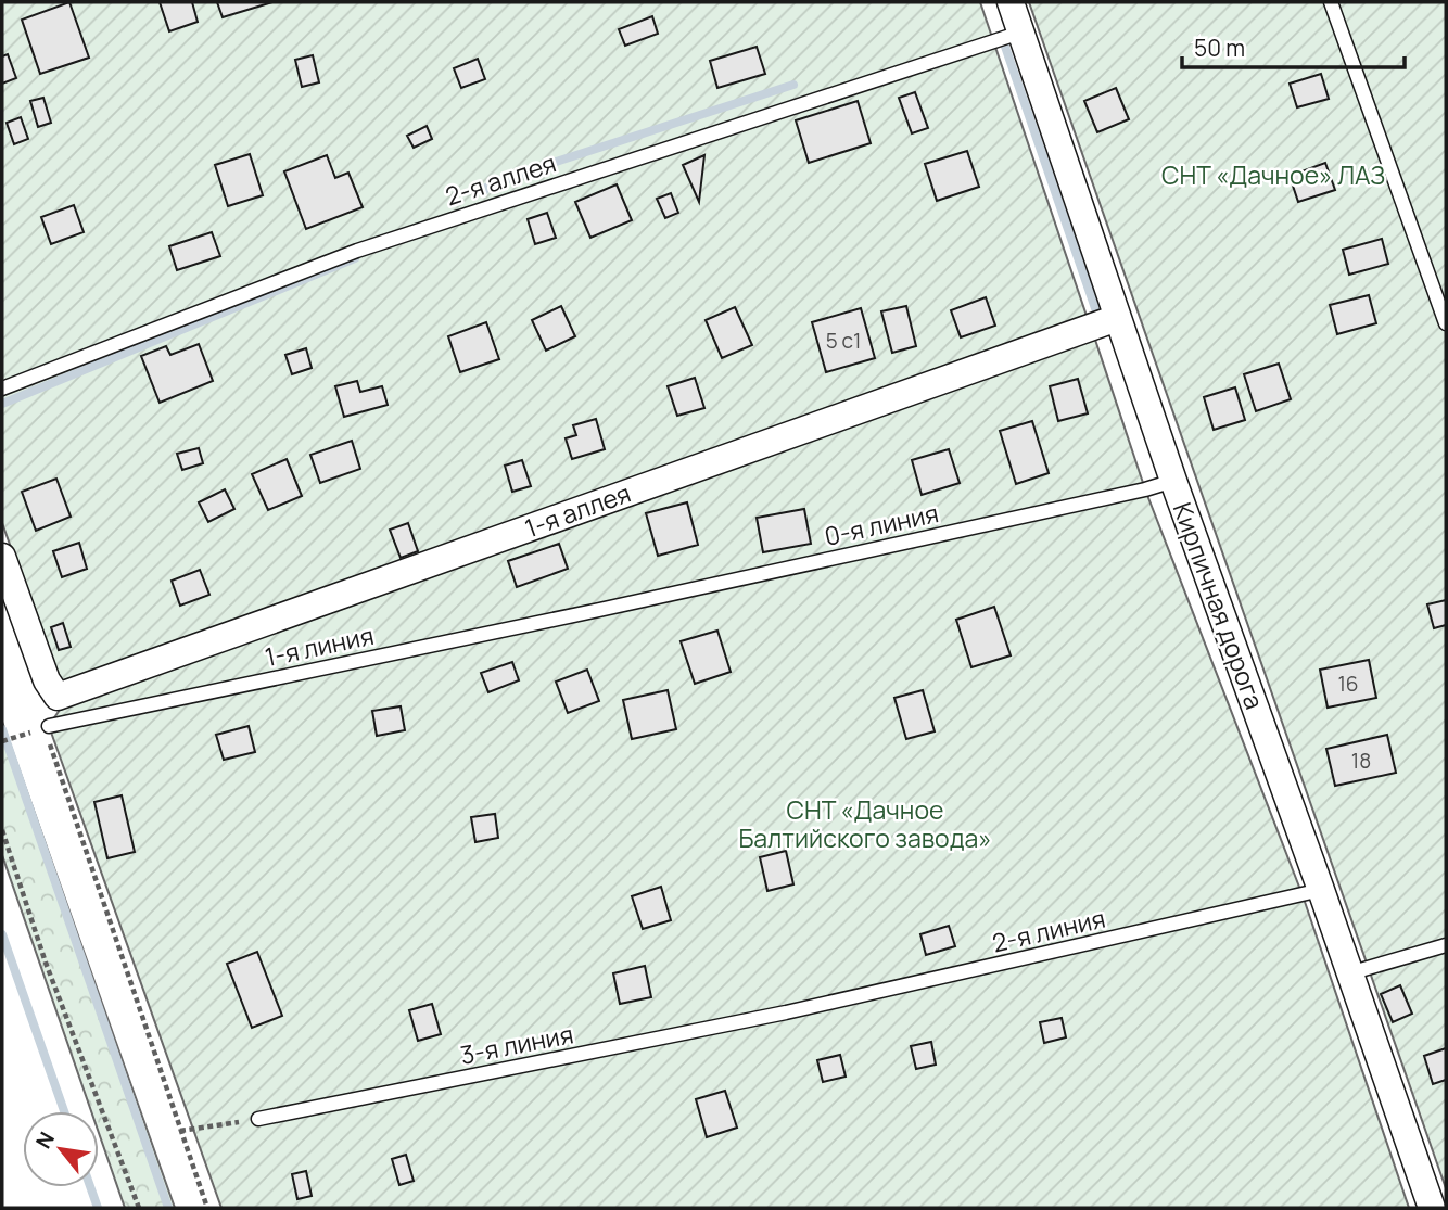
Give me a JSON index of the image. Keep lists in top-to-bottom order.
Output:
{
  "streets": {
    "street": ["1-я аллея", "Кирпичная дорога"],
    "lane": [
      "2-я аллея",
      "0-я линия",
      "1-я линия",
      "2-я линия",
      "3-я линия"
    ]
  },
  "crossings": [
    ["2-я аллея", "Кирпичная дорога"],
    ["1-я аллея", "Кирпичная дорога"],
    ["0-я линия", "Кирпичная дорога"],
    ["0-я линия", "1-я линия"],
    ["Кирпичная дорога", "2-я линия"],
    ["2-я линия", "3-я линия"]
  ],
  "parks": ["СНТ «Дачное» ЛАЗ", "СНТ «Дачное Балтийского завода»"],
  "house_numbers": ["5 с1", "16", "18"],
  "scale_bar": "50 m",
  "north": "top left"
}
